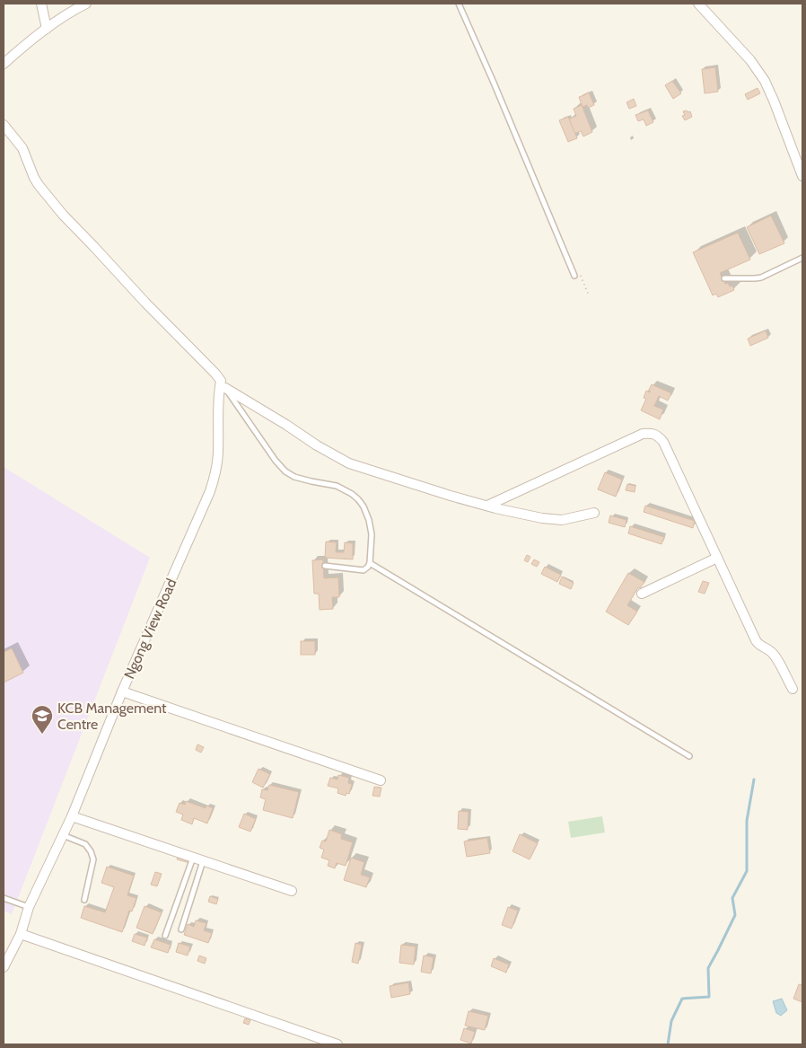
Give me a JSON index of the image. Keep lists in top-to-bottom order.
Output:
{
  "streets": {
    "street": ["Ngong View Road"]
  },
  "places": {
    "school or university": ["KCB Management Centre"]
  }
}
